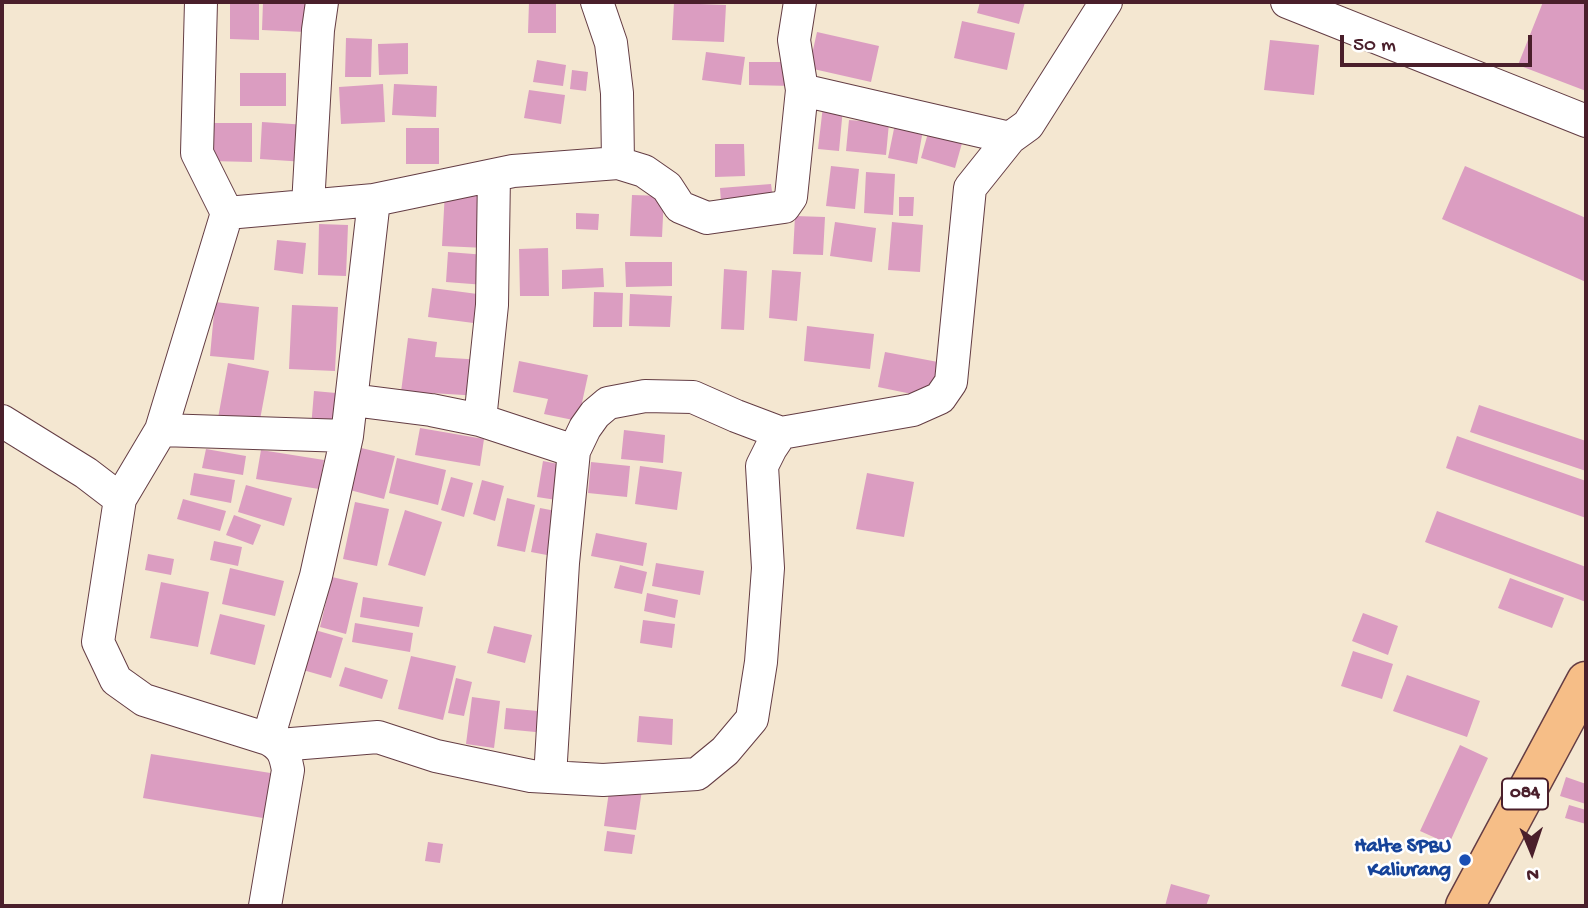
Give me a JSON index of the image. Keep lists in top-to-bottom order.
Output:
{
  "streets": {
    "main road": ["084"]
  },
  "places": ["Halte SPBU Kaliurang"],
  "scale_bar": "50 m",
  "north": "bottom"
}
